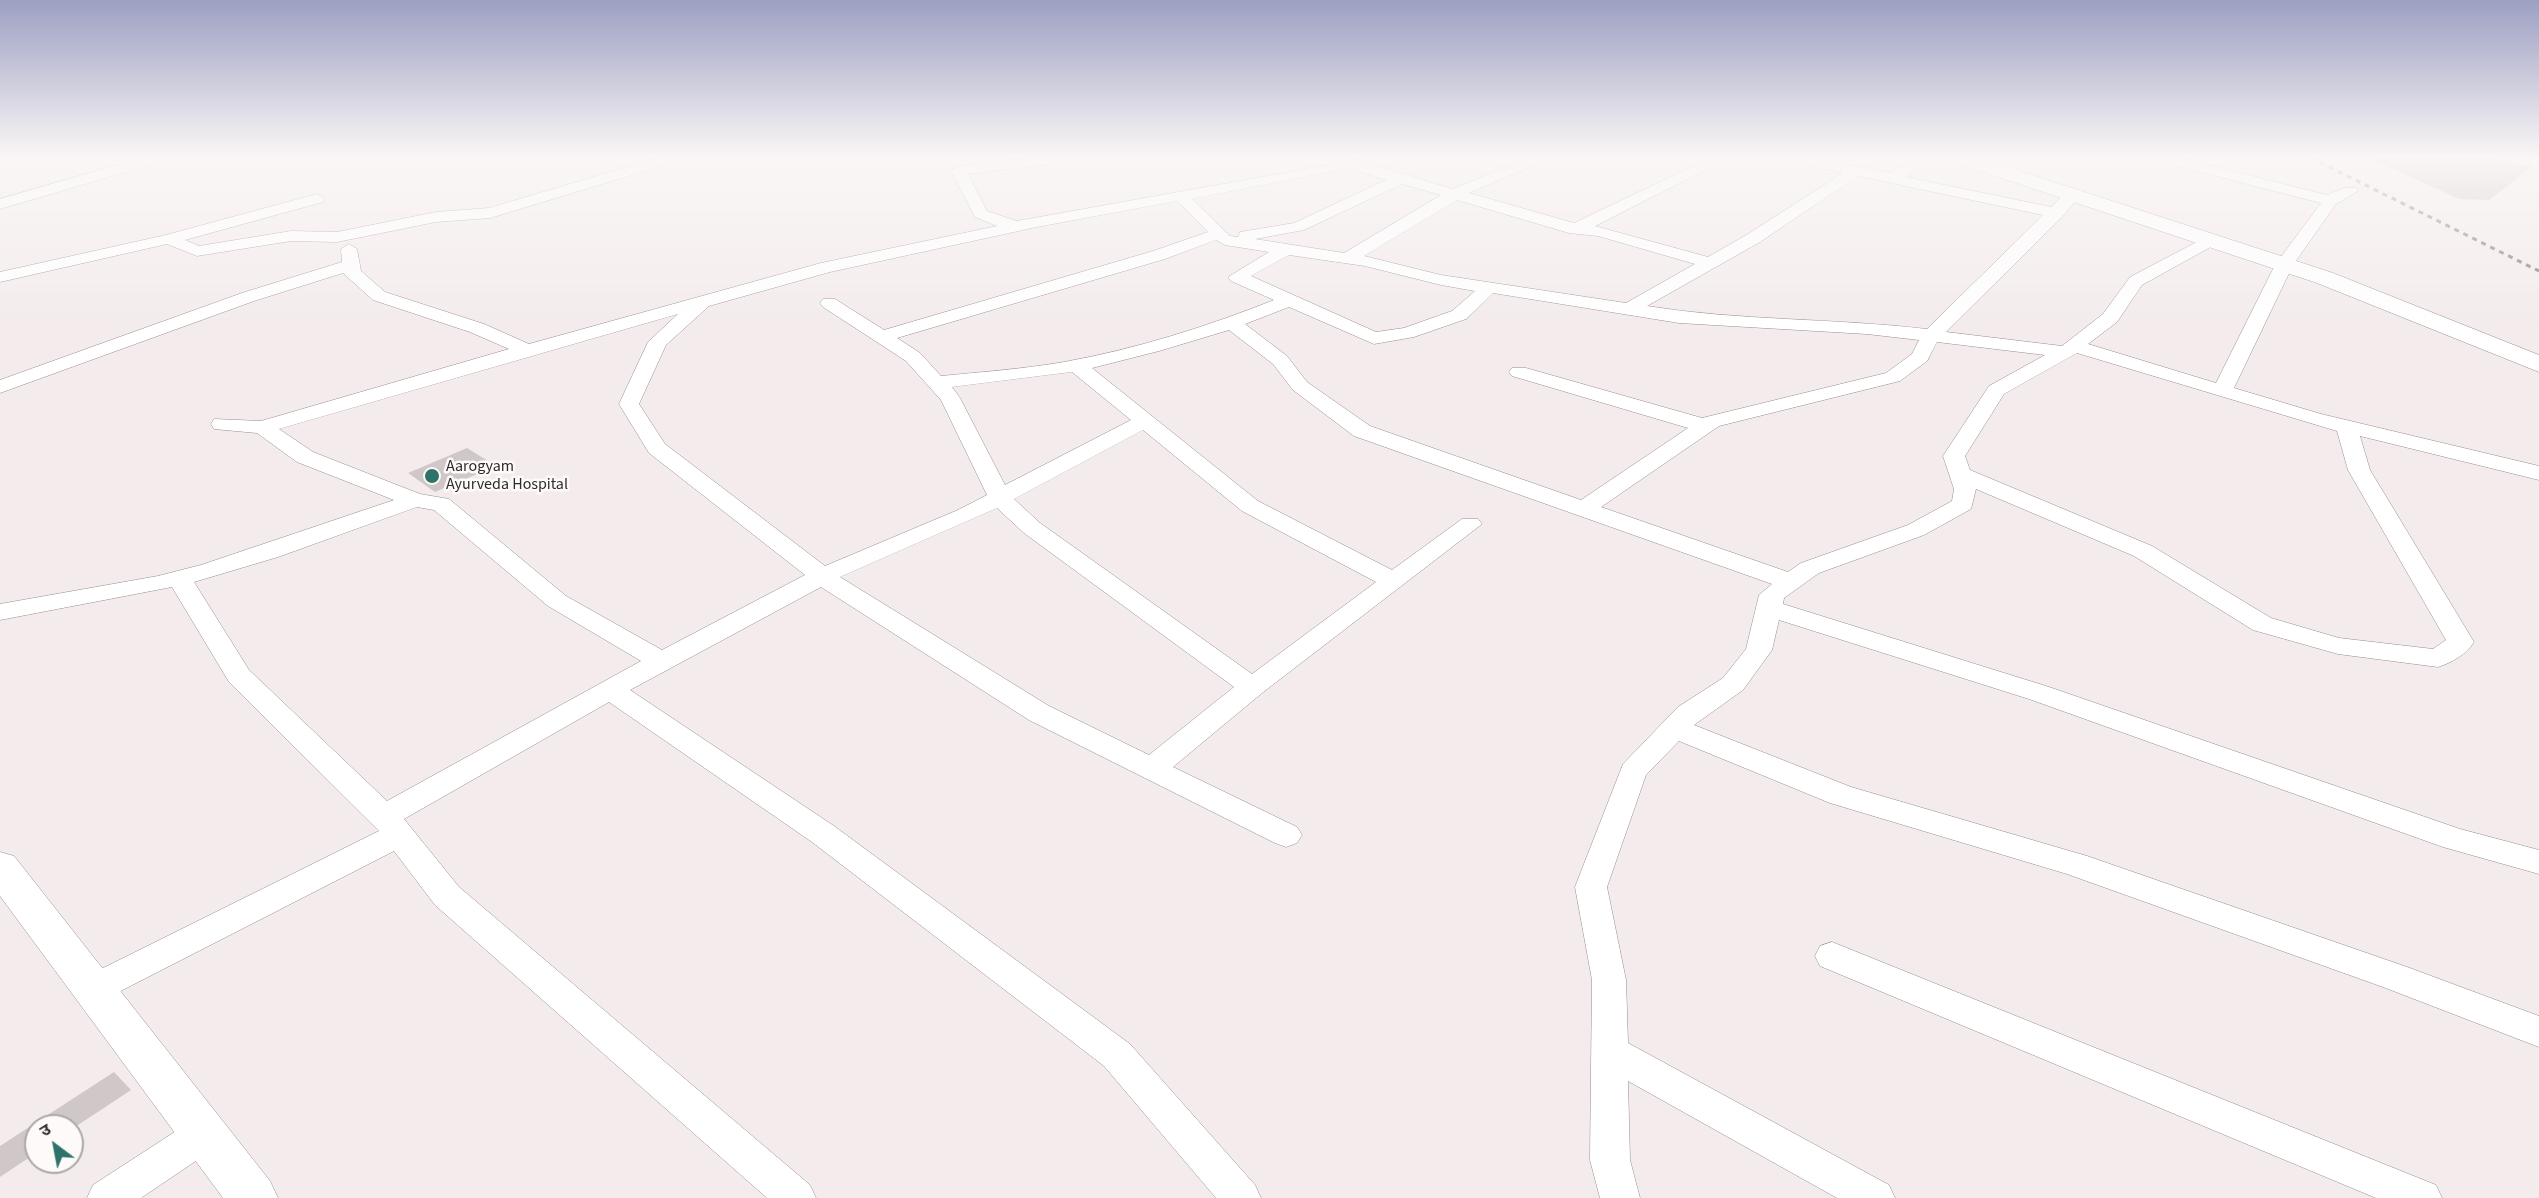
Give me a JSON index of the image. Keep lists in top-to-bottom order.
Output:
{
  "places": ["Aarogyam Ayurveda Hospital"],
  "north": "top left"
}
